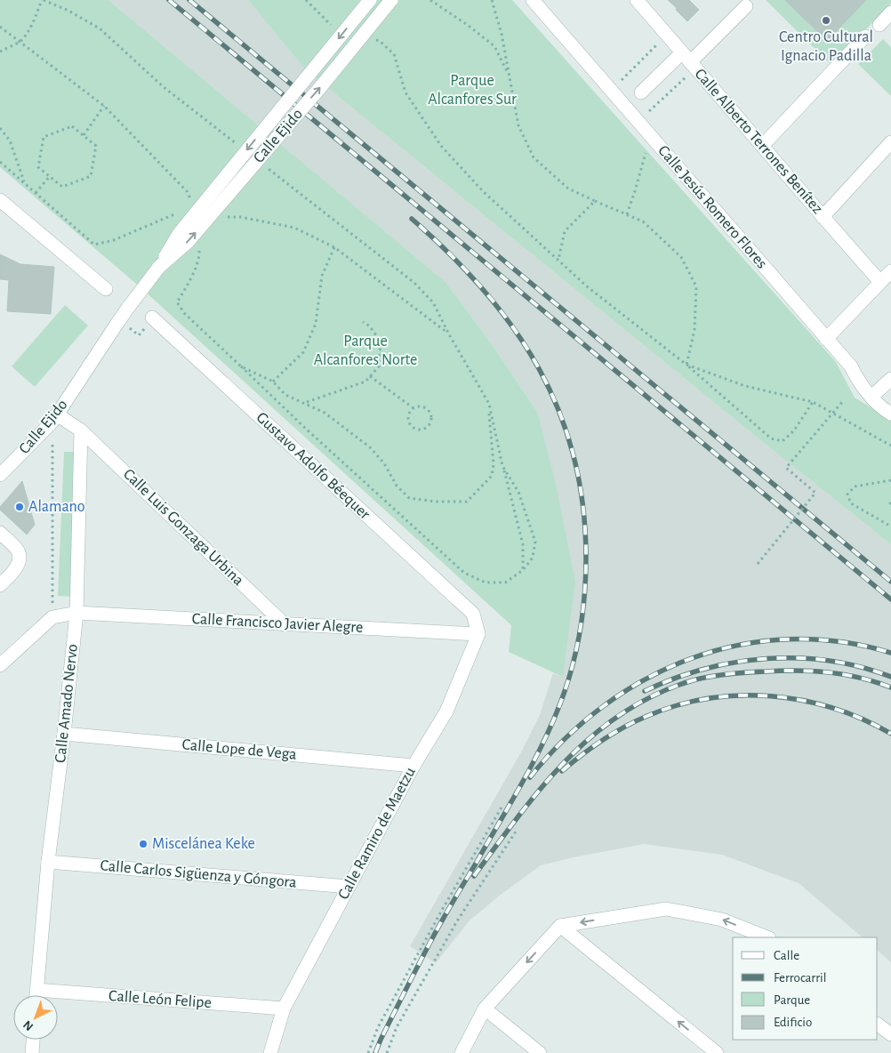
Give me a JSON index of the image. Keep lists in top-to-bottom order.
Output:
{
  "streets": {
    "street": [
      "Calle Ejido",
      "Calle Alberto Terrones Benítez",
      "Calle Jesús Romero Flores",
      "Gustavo Adolfo Béequer",
      "Calle Luis Gonzaga Urbina",
      "Calle Francisco Javier Alegre",
      "Calle Amado Nervo",
      "Calle Lope de Vega",
      "Calle Ramiro de Maetzu",
      "Calle Carlos Sigüenza y Góngora",
      "Calle León Felipe"
    ]
  },
  "crossings": [
    ["Gustavo Adolfo Béequer", "Calle Francisco Javier Alegre"],
    ["Gustavo Adolfo Béequer", "Calle Ramiro de Maetzu"],
    ["Calle Luis Gonzaga Urbina", "Calle Francisco Javier Alegre"],
    ["Calle Luis Gonzaga Urbina", "Calle Amado Nervo"],
    ["Calle Francisco Javier Alegre", "Calle Amado Nervo"],
    ["Calle Francisco Javier Alegre", "Calle Ramiro de Maetzu"],
    ["Calle Amado Nervo", "Calle Lope de Vega"],
    ["Calle Amado Nervo", "Calle Carlos Sigüenza y Góngora"],
    ["Calle Amado Nervo", "Calle León Felipe"],
    ["Calle Lope de Vega", "Calle Ramiro de Maetzu"],
    ["Calle Ramiro de Maetzu", "Calle Carlos Sigüenza y Góngora"],
    ["Calle Ramiro de Maetzu", "Calle León Felipe"]
  ],
  "parks": ["Parque Alcanfores Sur", "Parque Alcanfores Norte"],
  "places": ["Centro Cultural Ignacio Padilla", "Alamano", "Miscelánea Keke"],
  "legend": [
    "Calle",
    "Ferrocarril",
    "Parque",
    "Edificio"
  ],
  "north": "bottom left"
}
